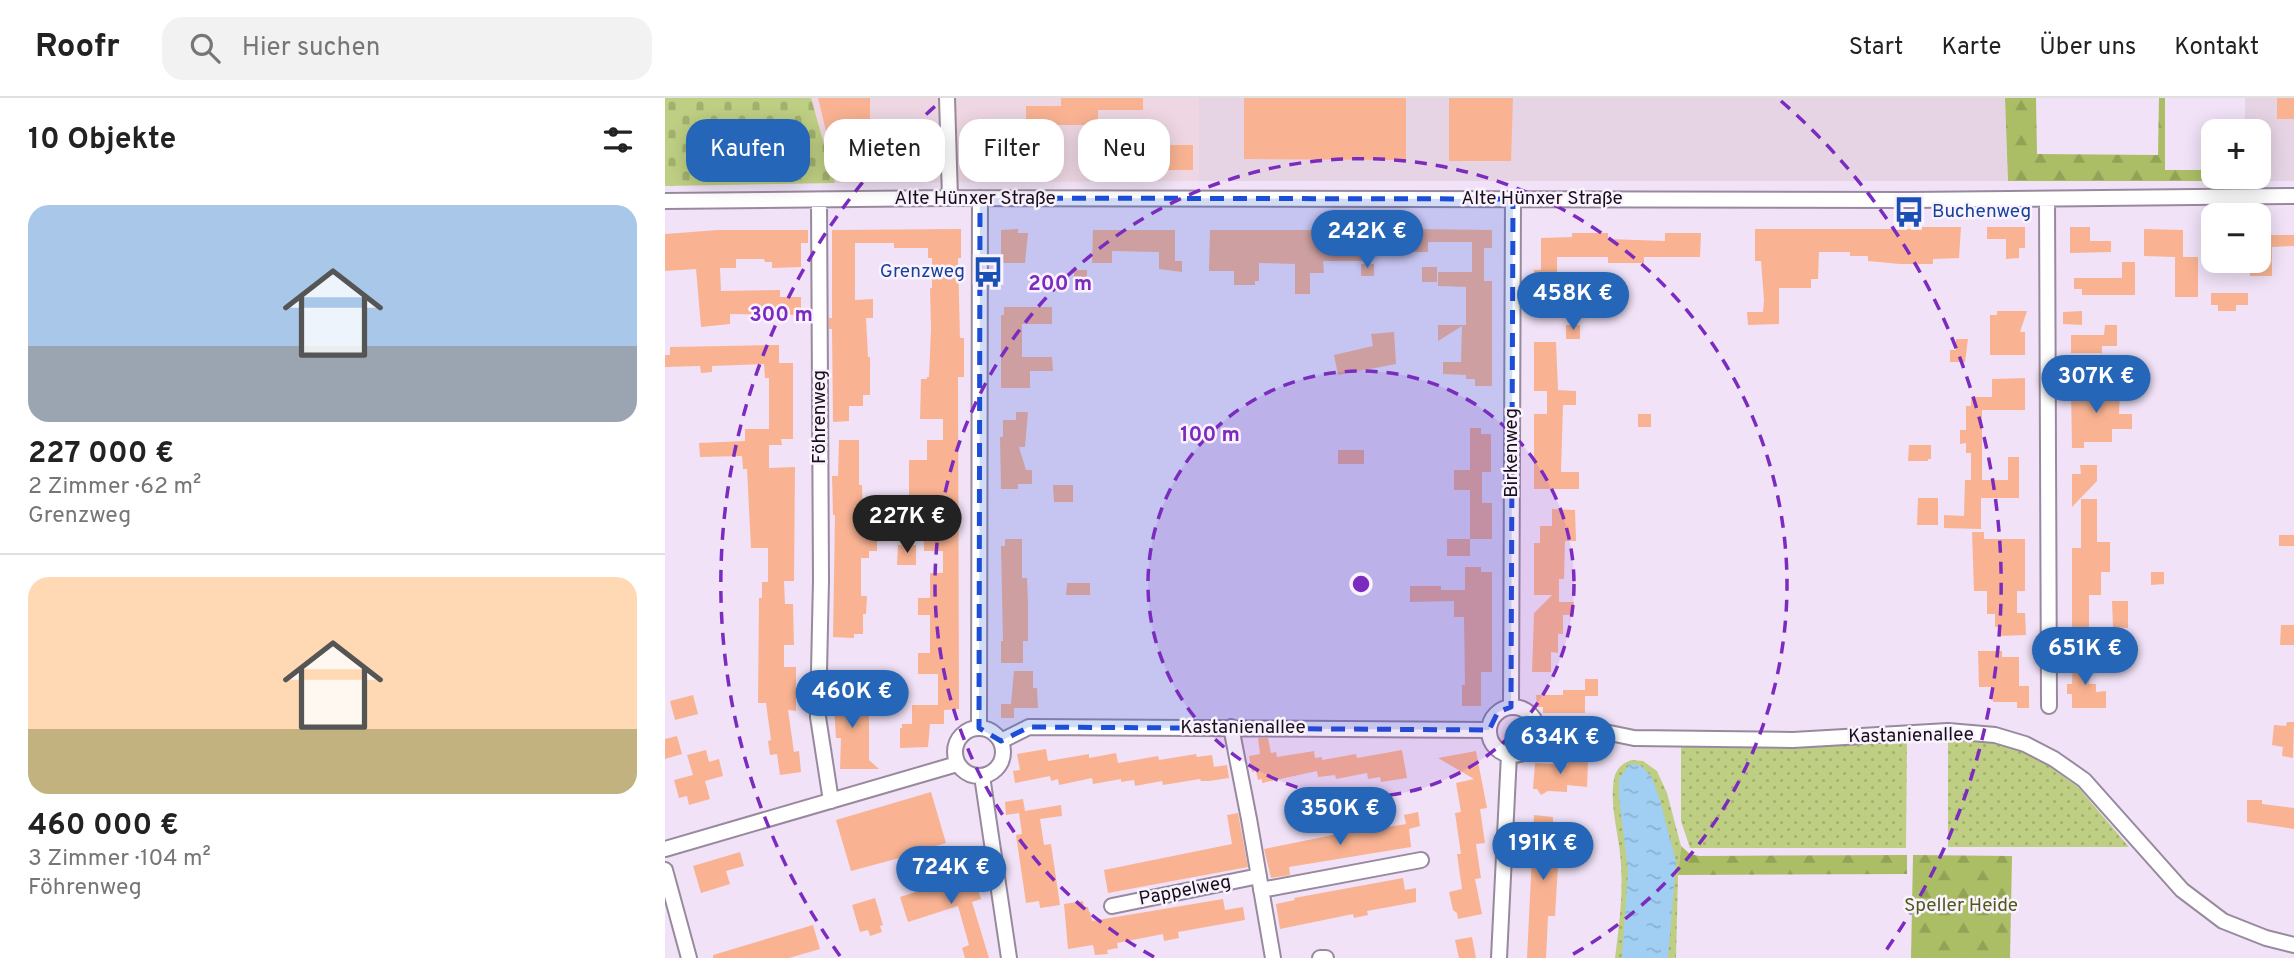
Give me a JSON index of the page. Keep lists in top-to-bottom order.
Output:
{
  "streets": {
    "street": [
      "Alte Hünxer Straße",
      "Föhrenweg",
      "Birkenweg",
      "Kastanienallee",
      "Pappelweg"
    ]
  },
  "crossings": [
    ["Alte Hünxer Straße", "Föhrenweg"],
    ["Alte Hünxer Straße", "Birkenweg"],
    ["Birkenweg", "Kastanienallee"],
    ["Kastanienallee", "Pappelweg"]
  ],
  "parks": ["Speller Heide"],
  "places": {
    "bus stop": ["Buchenweg", "Grenzweg"]
  },
  "page": {
    "header": "Roofr",
    "search": "Hier suchen",
    "nav": [
      "Start",
      "Karte",
      "Über uns",
      "Kontakt"
    ],
    "heading": "10 Objekte",
    "map_buttons": ["+", "−"],
    "chip": [
      "Kaufen",
      "Mieten",
      "Filter",
      "Neu"
    ],
    "list": [
      {
        "name": "227 000 €",
        "note": "2 Zimmer · 62 m² · Grenzweg"
      },
      {
        "name": "460 000 €",
        "note": "3 Zimmer · 104 m² · Föhrenweg"
      }
    ],
    "price": [
      "242K €",
      "458K €",
      "307K €",
      "227K €",
      "651K €",
      "460K €",
      "634K €",
      "350K €",
      "191K €",
      "724K €"
    ]
  },
  "rings": ["200 m", "300 m", "100 m"]
}
